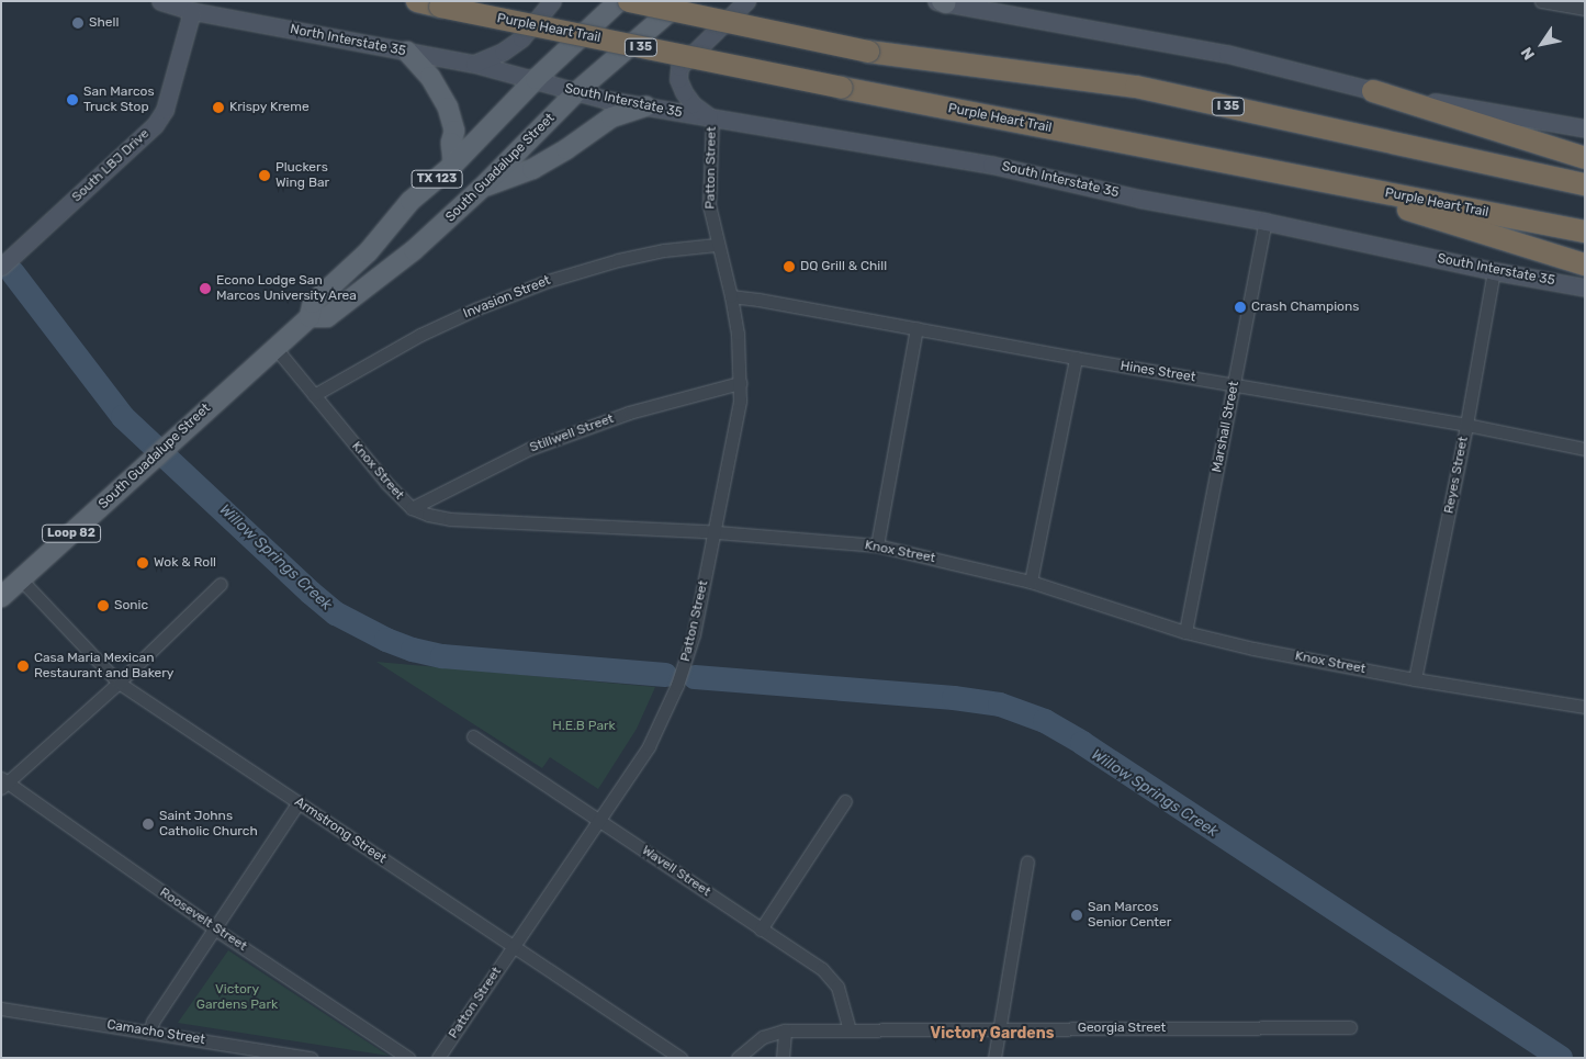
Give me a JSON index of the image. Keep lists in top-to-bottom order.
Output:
{
  "streets": {
    "highway": ["Purple Heart Trail", "I 35"],
    "main road": [
      "North Interstate 35",
      "South Interstate 35",
      "South LBJ Drive",
      "South Guadalupe Street",
      "TX 123",
      "Loop 82"
    ],
    "street": [
      "Patton Street",
      "Invasion Street",
      "Hines Street",
      "Marshall Street",
      "Stillwell Street",
      "Knox Street",
      "Reyes Street",
      "Armstrong Street",
      "Wavell Street",
      "Roosevelt Street",
      "Georgia Street",
      "Camacho Street"
    ]
  },
  "crossings": [
    ["North Interstate 35", "South Interstate 35"],
    ["North Interstate 35", "South LBJ Drive"],
    ["North Interstate 35", "South Guadalupe Street"],
    ["South Interstate 35", "South Guadalupe Street"],
    ["South Interstate 35", "Patton Street"],
    ["South Interstate 35", "Marshall Street"],
    ["South Interstate 35", "Reyes Street"],
    ["South Guadalupe Street", "Knox Street"],
    ["South Guadalupe Street", "Armstrong Street"],
    ["Patton Street", "Invasion Street"],
    ["Patton Street", "Hines Street"],
    ["Patton Street", "Stillwell Street"],
    ["Patton Street", "Knox Street"],
    ["Patton Street", "Armstrong Street"],
    ["Patton Street", "Wavell Street"],
    ["Invasion Street", "Knox Street"],
    ["Hines Street", "Marshall Street"],
    ["Hines Street", "Reyes Street"],
    ["Marshall Street", "Knox Street"],
    ["Stillwell Street", "Knox Street"],
    ["Knox Street", "Reyes Street"],
    ["Wavell Street", "Georgia Street"]
  ],
  "districts": ["Victory Gardens"],
  "water": ["Willow Springs Creek"],
  "parks": ["H.E.B Park", "Victory Gardens Park"],
  "places": [
    "Shell",
    "San Marcos Truck Stop",
    "Krispy Kreme",
    "Pluckers Wing Bar",
    "DQ Grill & Chill",
    "Econo Lodge San Marcos University Area",
    "Crash Champions",
    "Wok & Roll",
    "Sonic",
    "Casa Maria Mexican Restaurant and Bakery",
    "Saint Johns Catholic Church",
    "San Marcos Senior Center"
  ],
  "north": "bottom left"
}
